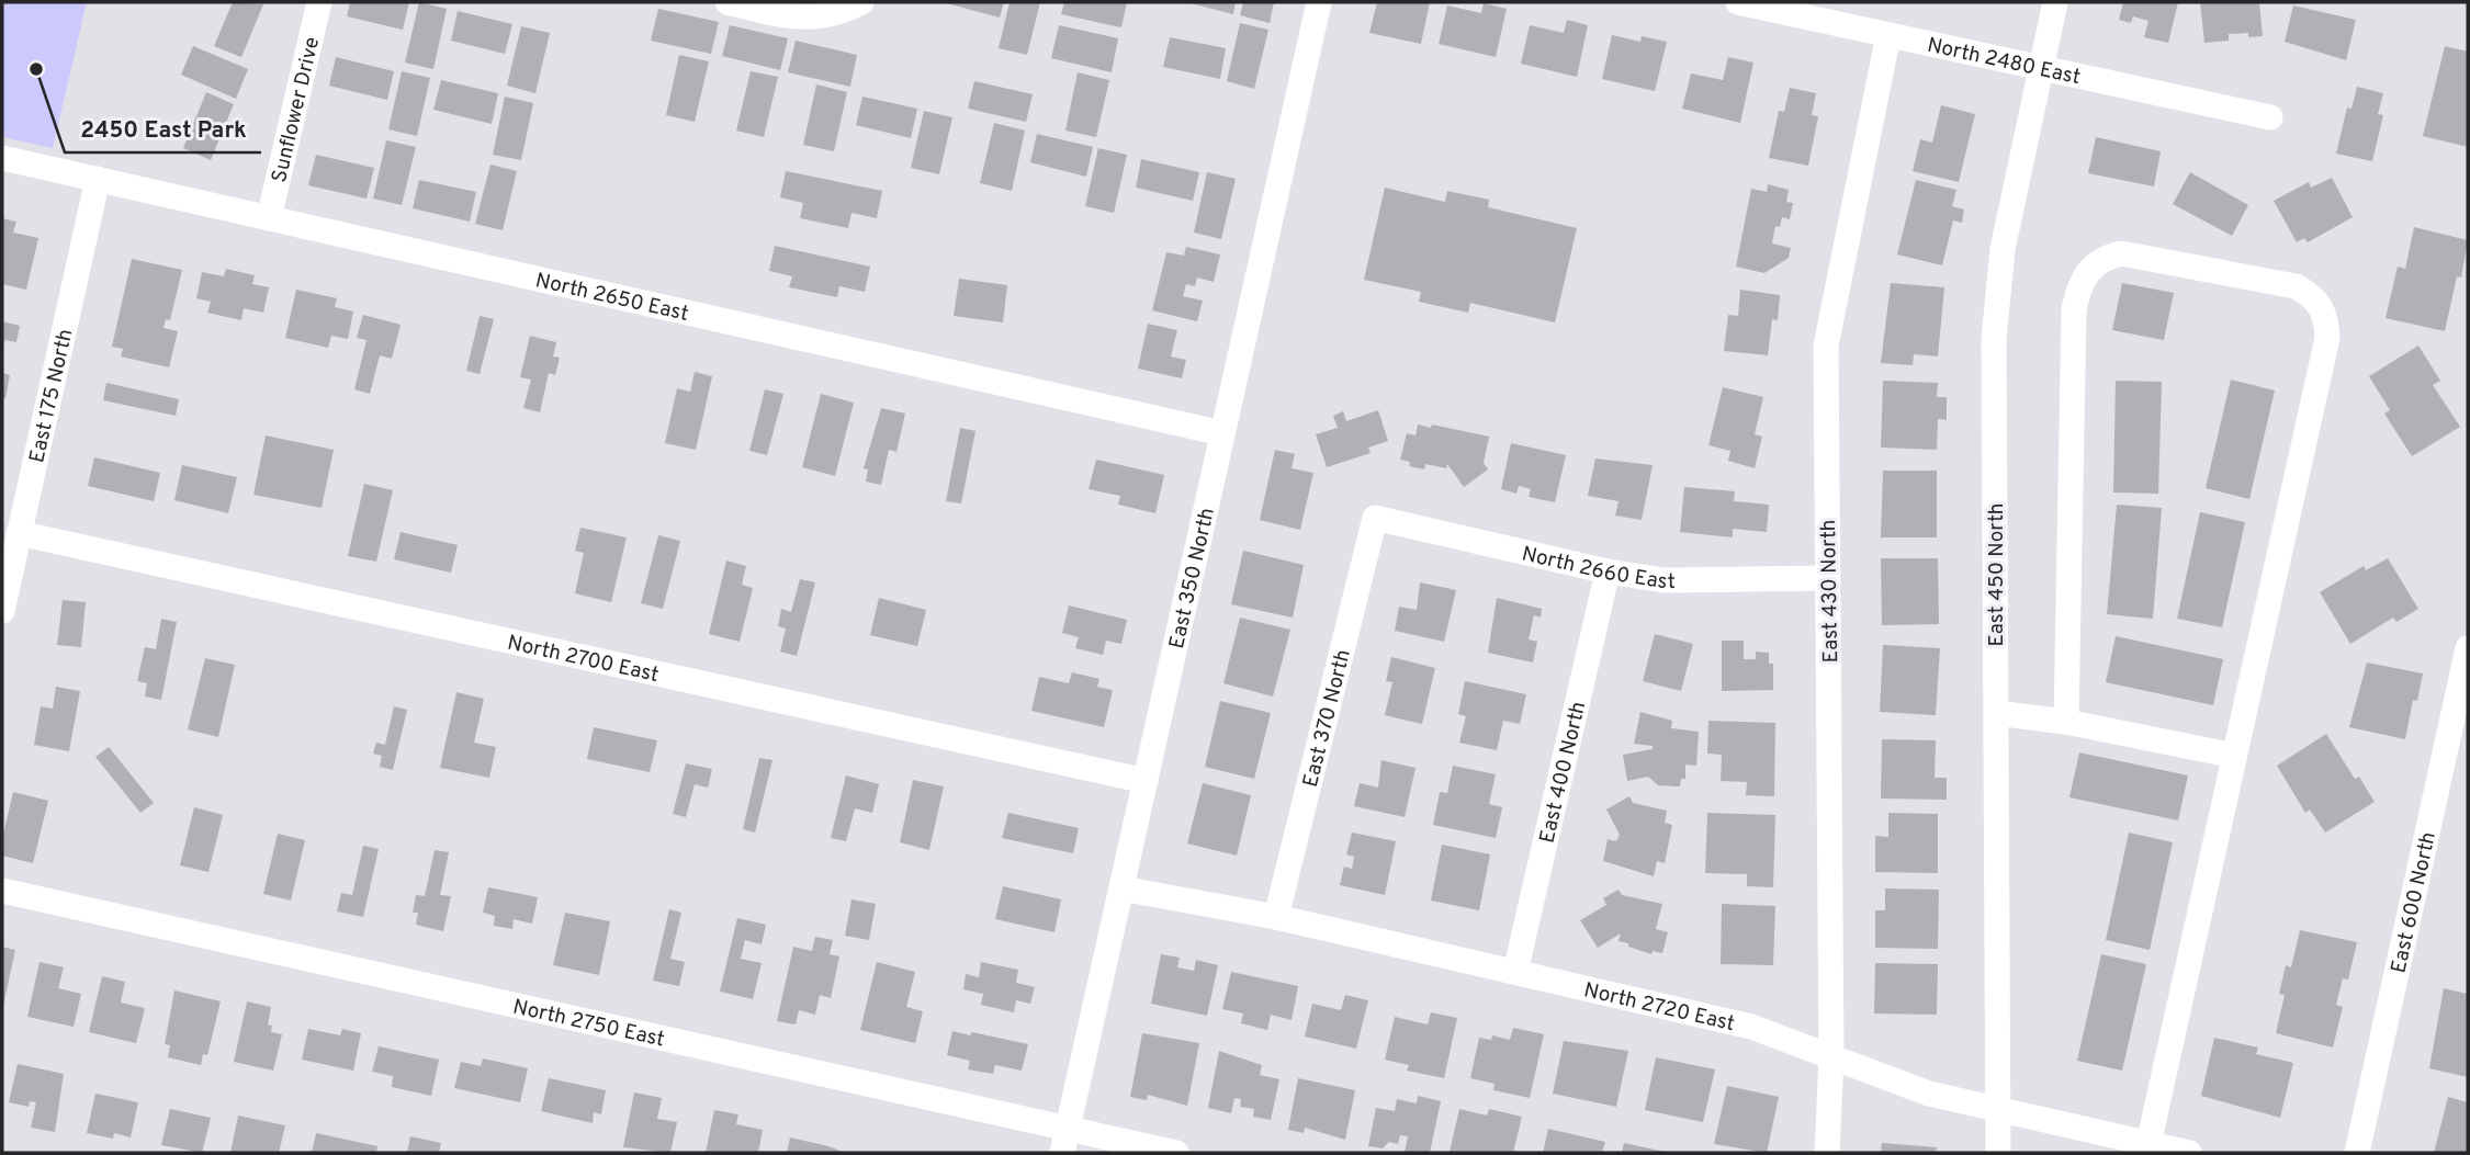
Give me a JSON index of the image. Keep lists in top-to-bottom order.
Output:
{
  "streets": {
    "street": [
      "North 2480 East",
      "Sunflower Drive",
      "North 2650 East",
      "East 175 North",
      "North 2660 East",
      "East 450 North",
      "East 350 North",
      "East 430 North",
      "North 2700 East",
      "East 370 North",
      "East 400 North",
      "East 600 North",
      "North 2720 East",
      "North 2750 East"
    ]
  },
  "crossings": [
    ["North 2480 East", "East 450 North"],
    ["North 2480 East", "East 430 North"],
    ["Sunflower Drive", "North 2650 East"],
    ["North 2650 East", "East 175 North"],
    ["North 2650 East", "East 350 North"],
    ["East 175 North", "North 2700 East"],
    ["North 2660 East", "East 430 North"],
    ["North 2660 East", "East 370 North"],
    ["North 2660 East", "East 400 North"],
    ["East 450 North", "North 2720 East"],
    ["East 350 North", "North 2700 East"],
    ["East 350 North", "North 2720 East"],
    ["East 350 North", "North 2750 East"],
    ["East 430 North", "North 2720 East"],
    ["East 370 North", "North 2720 East"],
    ["East 400 North", "North 2720 East"]
  ],
  "places": ["2450 East Park"]
}
